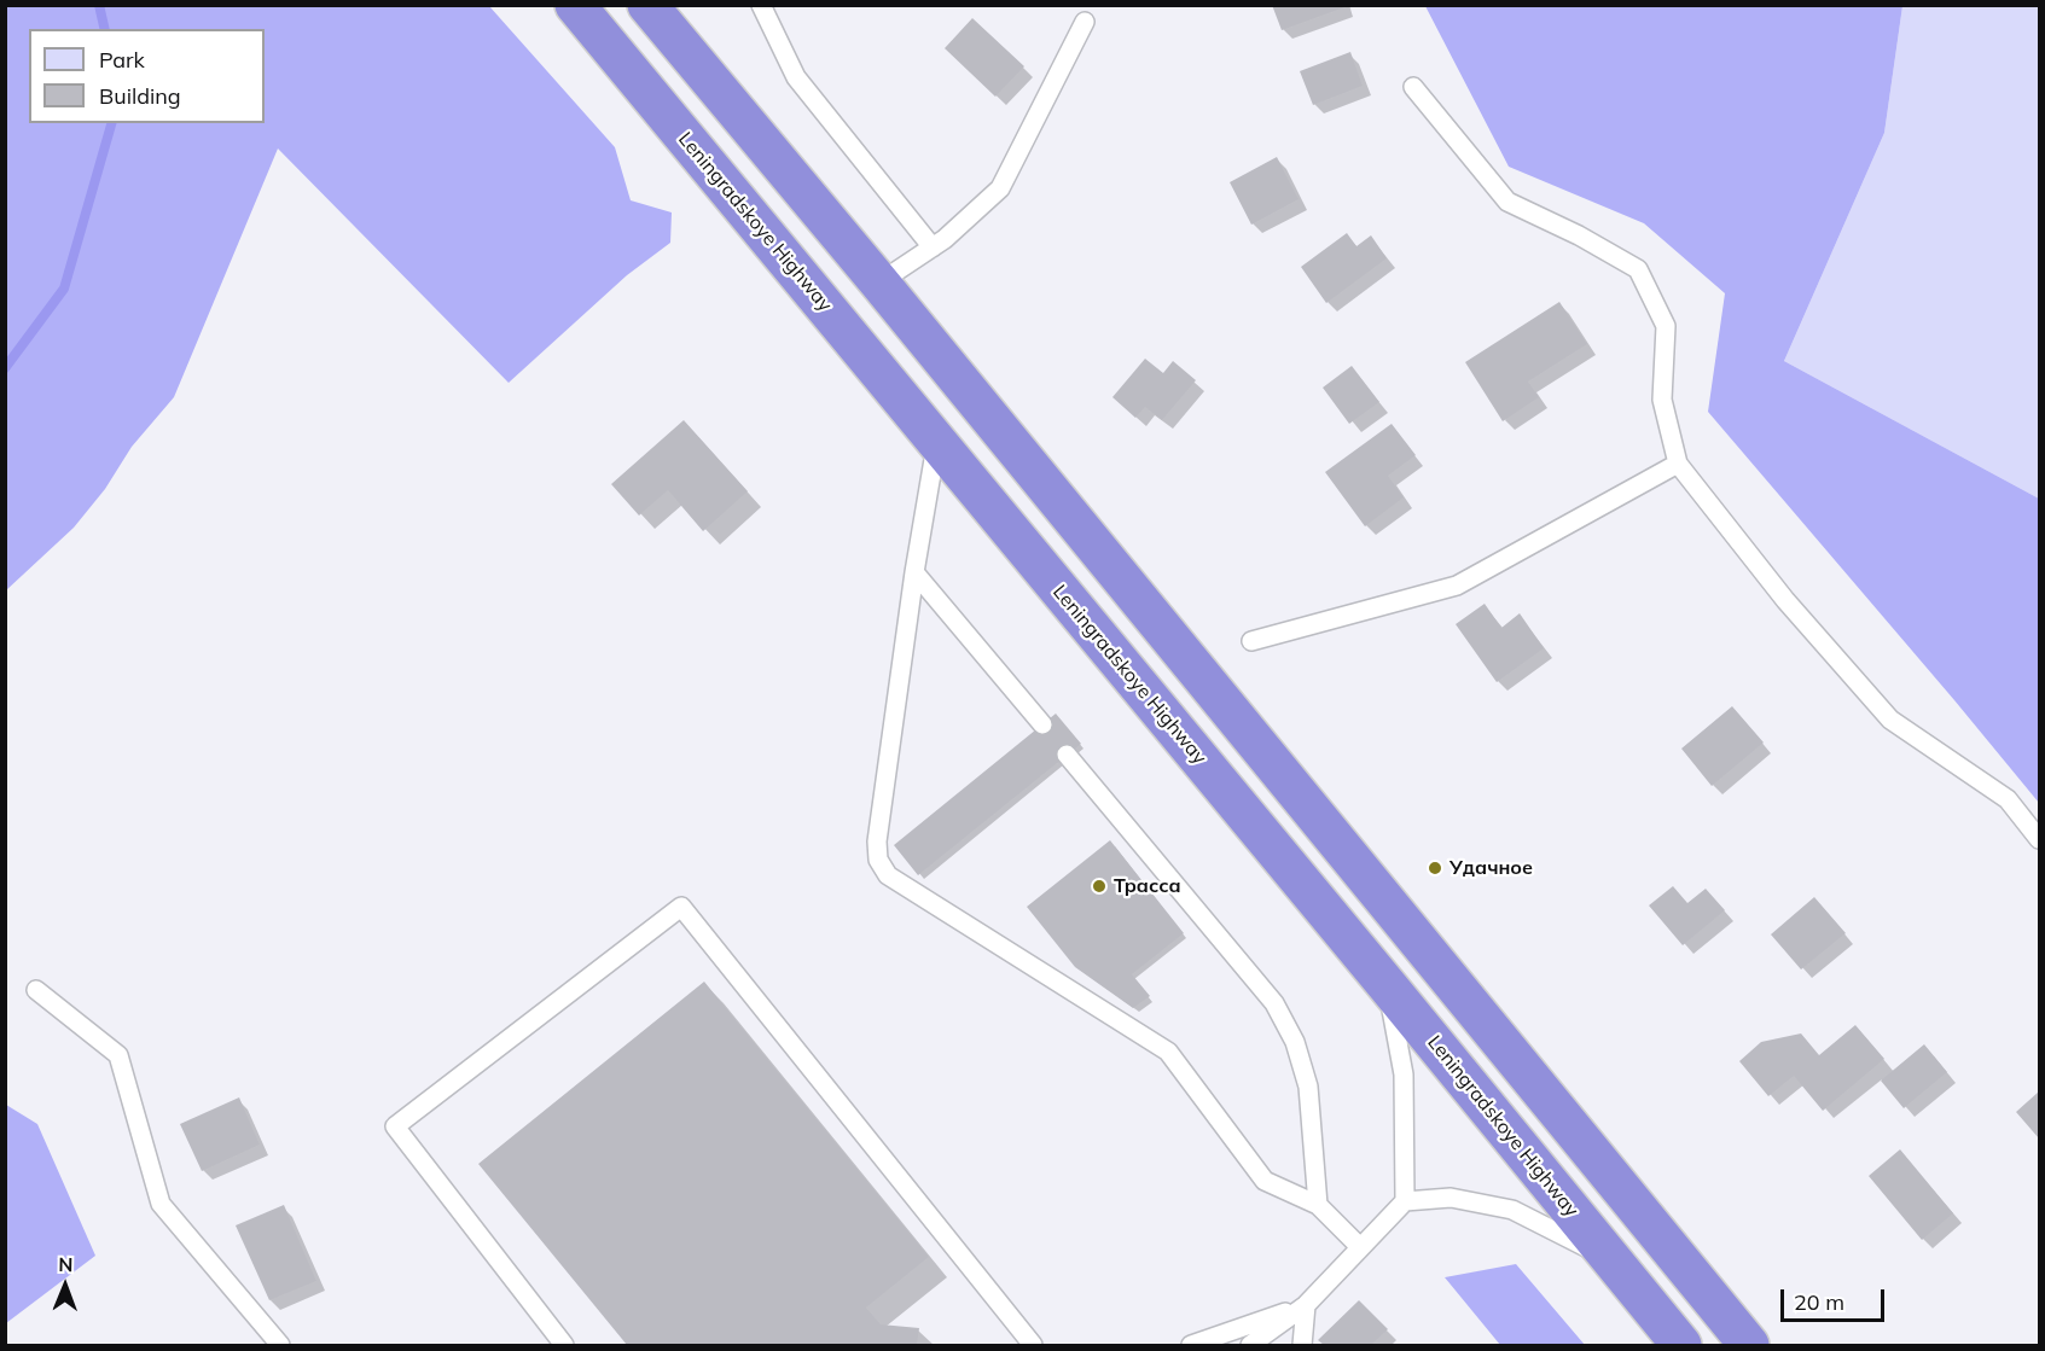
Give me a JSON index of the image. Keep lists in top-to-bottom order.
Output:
{
  "streets": {
    "highway": ["Leningradskoye Highway"]
  },
  "places": ["Удачное", "Трасса"],
  "legend": ["Park", "Building"],
  "scale_bar": "20 m",
  "north": "top"
}
